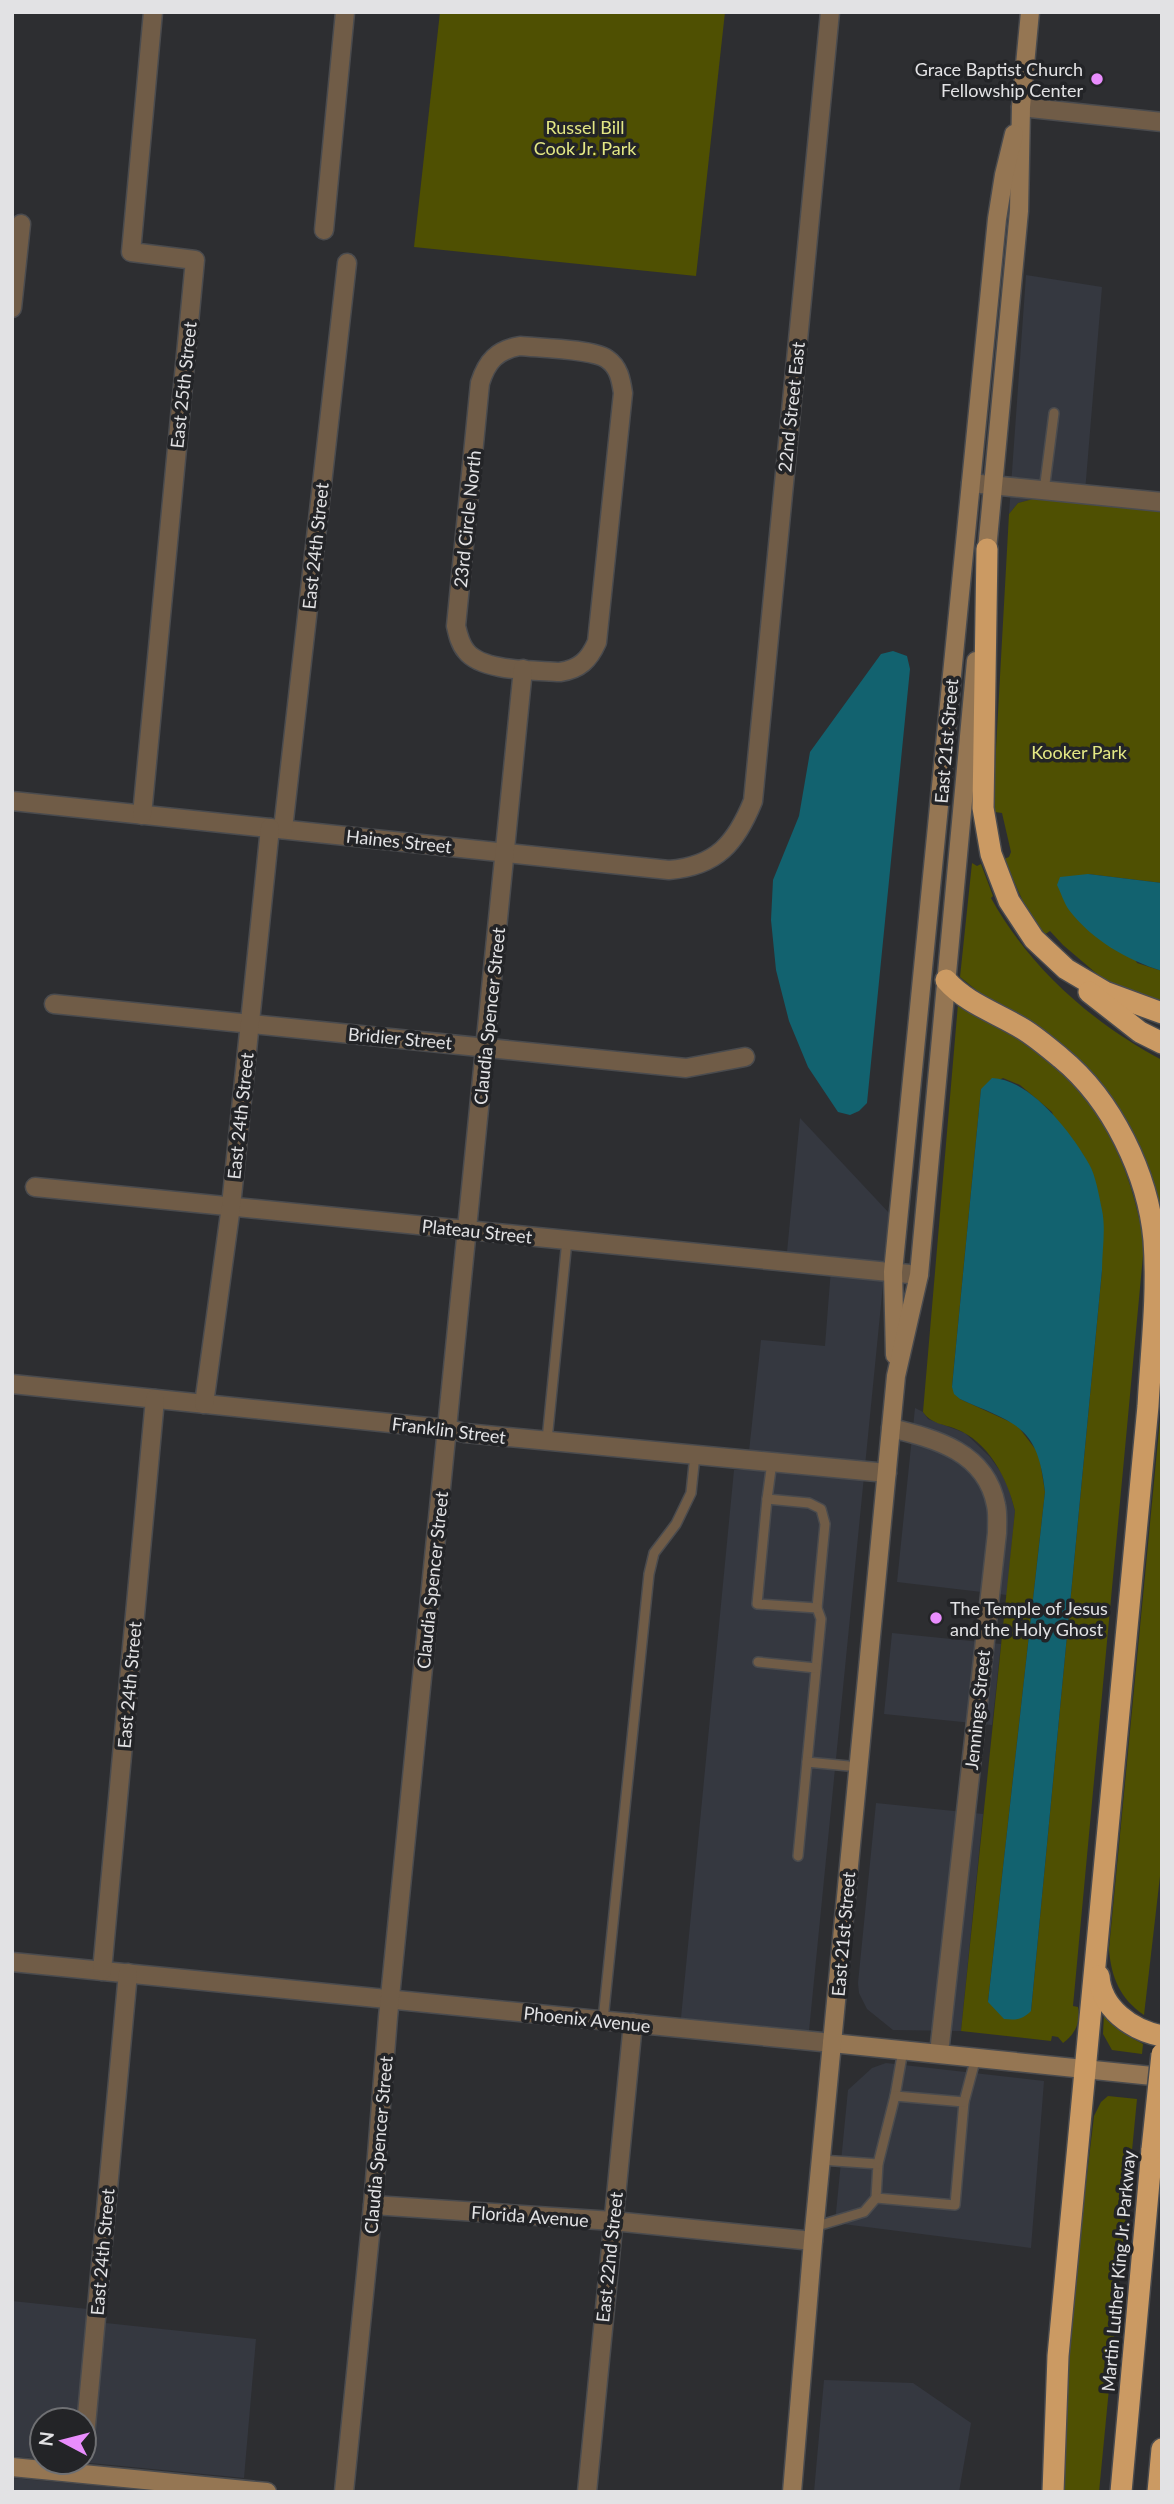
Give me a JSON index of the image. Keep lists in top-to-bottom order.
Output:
{
  "streets": {
    "highway": ["Martin Luther King Jr. Parkway"],
    "main road": ["East 21st Street", "Phoenix Avenue"],
    "street": [
      "East 25th Street",
      "22nd Street East",
      "23rd Circle North",
      "East 24th Street",
      "Haines Street",
      "Claudia Spencer Street",
      "Bridier Street",
      "Plateau Street",
      "Franklin Street",
      "Jennings Street",
      "Florida Avenue",
      "East 22nd Street"
    ]
  },
  "crossings": [
    ["East 25th Street", "Haines Street"],
    ["22nd Street East", "Haines Street"],
    ["23rd Circle North", "Claudia Spencer Street"],
    ["East 24th Street", "Haines Street"],
    ["East 24th Street", "Bridier Street"],
    ["East 24th Street", "Plateau Street"],
    ["East 24th Street", "Franklin Street"],
    ["East 24th Street", "Phoenix Avenue"],
    ["East 21st Street", "Plateau Street"],
    ["East 21st Street", "Franklin Street"],
    ["East 21st Street", "Jennings Street"],
    ["East 21st Street", "Phoenix Avenue"],
    ["East 21st Street", "Florida Avenue"],
    ["Haines Street", "Claudia Spencer Street"],
    ["Claudia Spencer Street", "Bridier Street"],
    ["Claudia Spencer Street", "Plateau Street"],
    ["Claudia Spencer Street", "Franklin Street"],
    ["Claudia Spencer Street", "Phoenix Avenue"],
    ["Claudia Spencer Street", "Florida Avenue"],
    ["Jennings Street", "Phoenix Avenue"],
    ["Phoenix Avenue", "East 22nd Street"],
    ["Florida Avenue", "East 22nd Street"]
  ],
  "parks": ["Russel Bill Cook Jr. Park", "Kooker Park"],
  "places": ["Grace Baptist Church Fellowship Center", "The Temple of Jesus and the Holy Ghost"],
  "north": "left"
}
